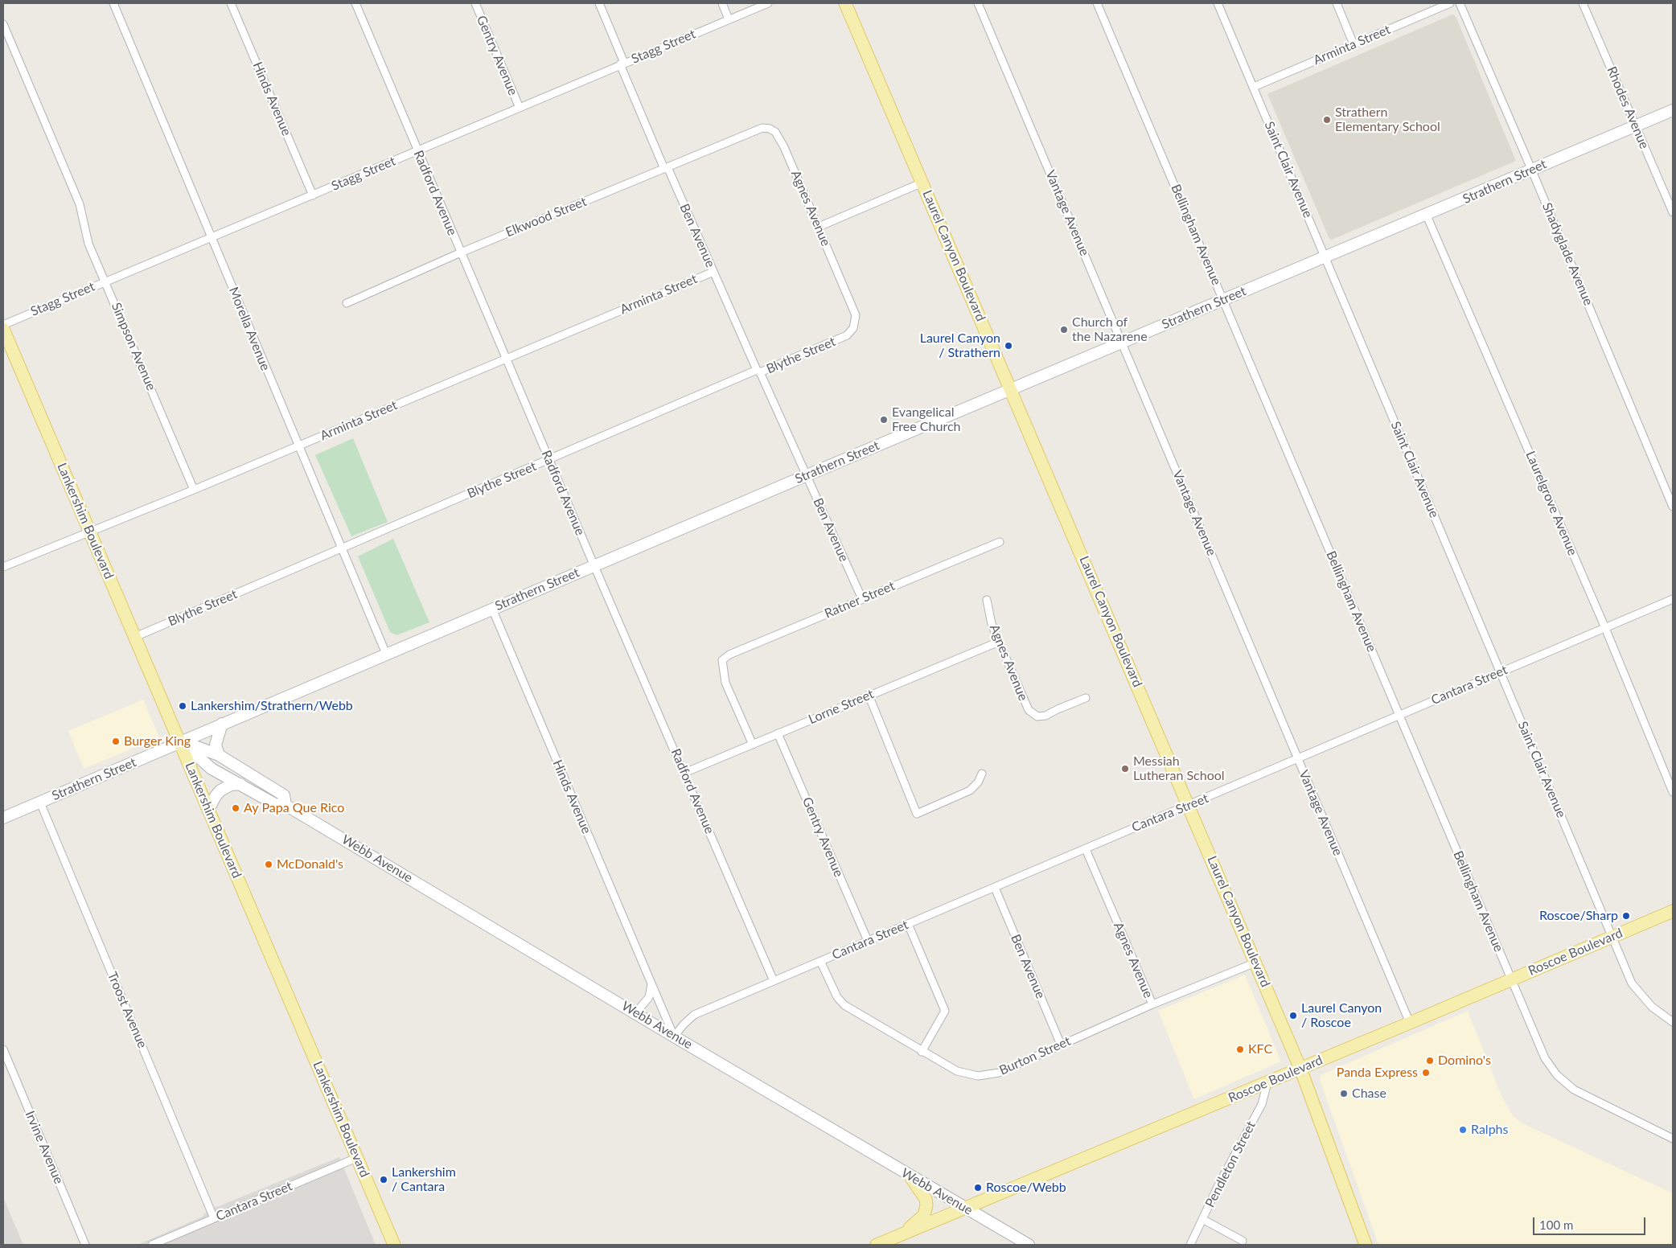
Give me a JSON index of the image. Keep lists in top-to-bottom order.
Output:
{
  "streets": {
    "main road": ["Laurel Canyon Boulevard", "Lankershim Boulevard", "Roscoe Boulevard"],
    "street": [
      "Arminta Street",
      "Stagg Street",
      "Gentry Avenue",
      "Hinds Avenue",
      "Rhodes Avenue",
      "Saint Clair Avenue",
      "Strathern Street",
      "Radford Avenue",
      "Agnes Avenue",
      "Vantage Avenue",
      "Elkwood Street",
      "Bellingham Avenue",
      "Ben Avenue",
      "Shadyglade Avenue",
      "Morella Avenue",
      "Simpson Avenue",
      "Blythe Street",
      "Laurelgrove Avenue",
      "Ratner Street",
      "Cantara Street",
      "Lorne Street",
      "Webb Avenue",
      "Troost Avenue",
      "Burton Street",
      "Irvine Avenue",
      "Pendleton Street"
    ]
  },
  "crossings": [
    ["Arminta Street", "Saint Clair Avenue"],
    ["Arminta Street", "Radford Avenue"],
    ["Arminta Street", "Ben Avenue"],
    ["Arminta Street", "Morella Avenue"],
    ["Arminta Street", "Simpson Avenue"],
    ["Arminta Street", "Lankershim Boulevard"],
    ["Stagg Street", "Gentry Avenue"],
    ["Stagg Street", "Hinds Avenue"],
    ["Stagg Street", "Radford Avenue"],
    ["Stagg Street", "Ben Avenue"],
    ["Stagg Street", "Morella Avenue"],
    ["Stagg Street", "Simpson Avenue"],
    ["Gentry Avenue", "Cantara Street"],
    ["Gentry Avenue", "Lorne Street"],
    ["Hinds Avenue", "Strathern Street"],
    ["Hinds Avenue", "Cantara Street"],
    ["Hinds Avenue", "Webb Avenue"],
    ["Rhodes Avenue", "Strathern Street"],
    ["Saint Clair Avenue", "Strathern Street"],
    ["Saint Clair Avenue", "Cantara Street"],
    ["Saint Clair Avenue", "Roscoe Boulevard"],
    ["Strathern Street", "Radford Avenue"],
    ["Strathern Street", "Vantage Avenue"],
    ["Strathern Street", "Bellingham Avenue"],
    ["Strathern Street", "Ben Avenue"],
    ["Strathern Street", "Shadyglade Avenue"],
    ["Strathern Street", "Laurel Canyon Boulevard"],
    ["Strathern Street", "Morella Avenue"],
    ["Strathern Street", "Laurelgrove Avenue"],
    ["Strathern Street", "Lankershim Boulevard"],
    ["Strathern Street", "Webb Avenue"],
    ["Strathern Street", "Troost Avenue"],
    ["Radford Avenue", "Elkwood Street"],
    ["Radford Avenue", "Blythe Street"],
    ["Radford Avenue", "Cantara Street"],
    ["Radford Avenue", "Lorne Street"],
    ["Agnes Avenue", "Elkwood Street"],
    ["Agnes Avenue", "Blythe Street"],
    ["Agnes Avenue", "Cantara Street"],
    ["Agnes Avenue", "Lorne Street"],
    ["Agnes Avenue", "Burton Street"],
    ["Vantage Avenue", "Cantara Street"],
    ["Vantage Avenue", "Roscoe Boulevard"],
    ["Elkwood Street", "Ben Avenue"],
    ["Bellingham Avenue", "Cantara Street"],
    ["Bellingham Avenue", "Roscoe Boulevard"],
    ["Ben Avenue", "Blythe Street"],
    ["Ben Avenue", "Ratner Street"],
    ["Ben Avenue", "Cantara Street"],
    ["Ben Avenue", "Burton Street"],
    ["Laurel Canyon Boulevard", "Cantara Street"],
    ["Laurel Canyon Boulevard", "Roscoe Boulevard"],
    ["Laurel Canyon Boulevard", "Burton Street"],
    ["Morella Avenue", "Blythe Street"],
    ["Blythe Street", "Lankershim Boulevard"],
    ["Laurelgrove Avenue", "Cantara Street"],
    ["Lankershim Boulevard", "Cantara Street"],
    ["Lankershim Boulevard", "Webb Avenue"],
    ["Ratner Street", "Lorne Street"],
    ["Cantara Street", "Webb Avenue"],
    ["Cantara Street", "Troost Avenue"],
    ["Cantara Street", "Burton Street"],
    ["Webb Avenue", "Roscoe Boulevard"],
    ["Roscoe Boulevard", "Pendleton Street"]
  ],
  "places": [
    "Strathern Elementary School",
    "Church of the Nazarene",
    "Laurel Canyon / Strathern",
    "Evangelical Free Church",
    "Lankershim/Strathern/Webb",
    "Burger King",
    "Messiah Lutheran School",
    "Ay Papa Que Rico",
    "McDonald's",
    "Roscoe/Sharp",
    "Laurel Canyon / Roscoe",
    "KFC",
    "Domino's",
    "Panda Express",
    "Chase",
    "Ralphs",
    "Lankershim / Cantara",
    "Roscoe/Webb"
  ],
  "scale_bar": "100 m"
}
